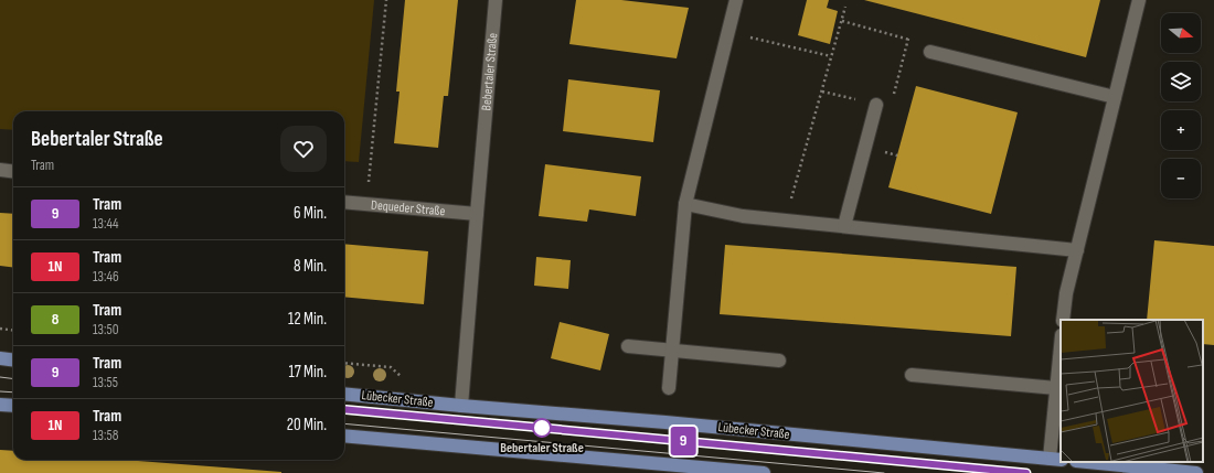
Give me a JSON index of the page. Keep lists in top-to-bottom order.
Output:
{
  "streets": {
    "main road": ["Lübecker Straße"],
    "street": ["Bebertaler Straße", "Dequeder Straße"]
  },
  "crossings": [
    ["Bebertaler Straße", "Dequeder Straße"],
    ["Bebertaler Straße", "Lübecker Straße"]
  ],
  "places": ["Bebertaler Straße"],
  "lines": ["tram line 9"],
  "north": "right",
  "page": {
    "on_map": "9",
    "map_buttons": ["+", "−"],
    "heading": ["Bebertaler Straße", "Tram"],
    "list": [
      {
        "mark": "9",
        "name": "Tram",
        "note": "13:44",
        "value": "6 Min."
      },
      {
        "mark": "1N",
        "name": "Tram",
        "note": "13:46",
        "value": "8 Min."
      },
      {
        "mark": "8",
        "name": "Tram",
        "note": "13:50",
        "value": "12 Min."
      },
      {
        "mark": "9",
        "name": "Tram",
        "note": "13:55",
        "value": "17 Min."
      },
      {
        "mark": "1N",
        "name": "Tram",
        "note": "13:58",
        "value": "20 Min."
      }
    ]
  }
}
